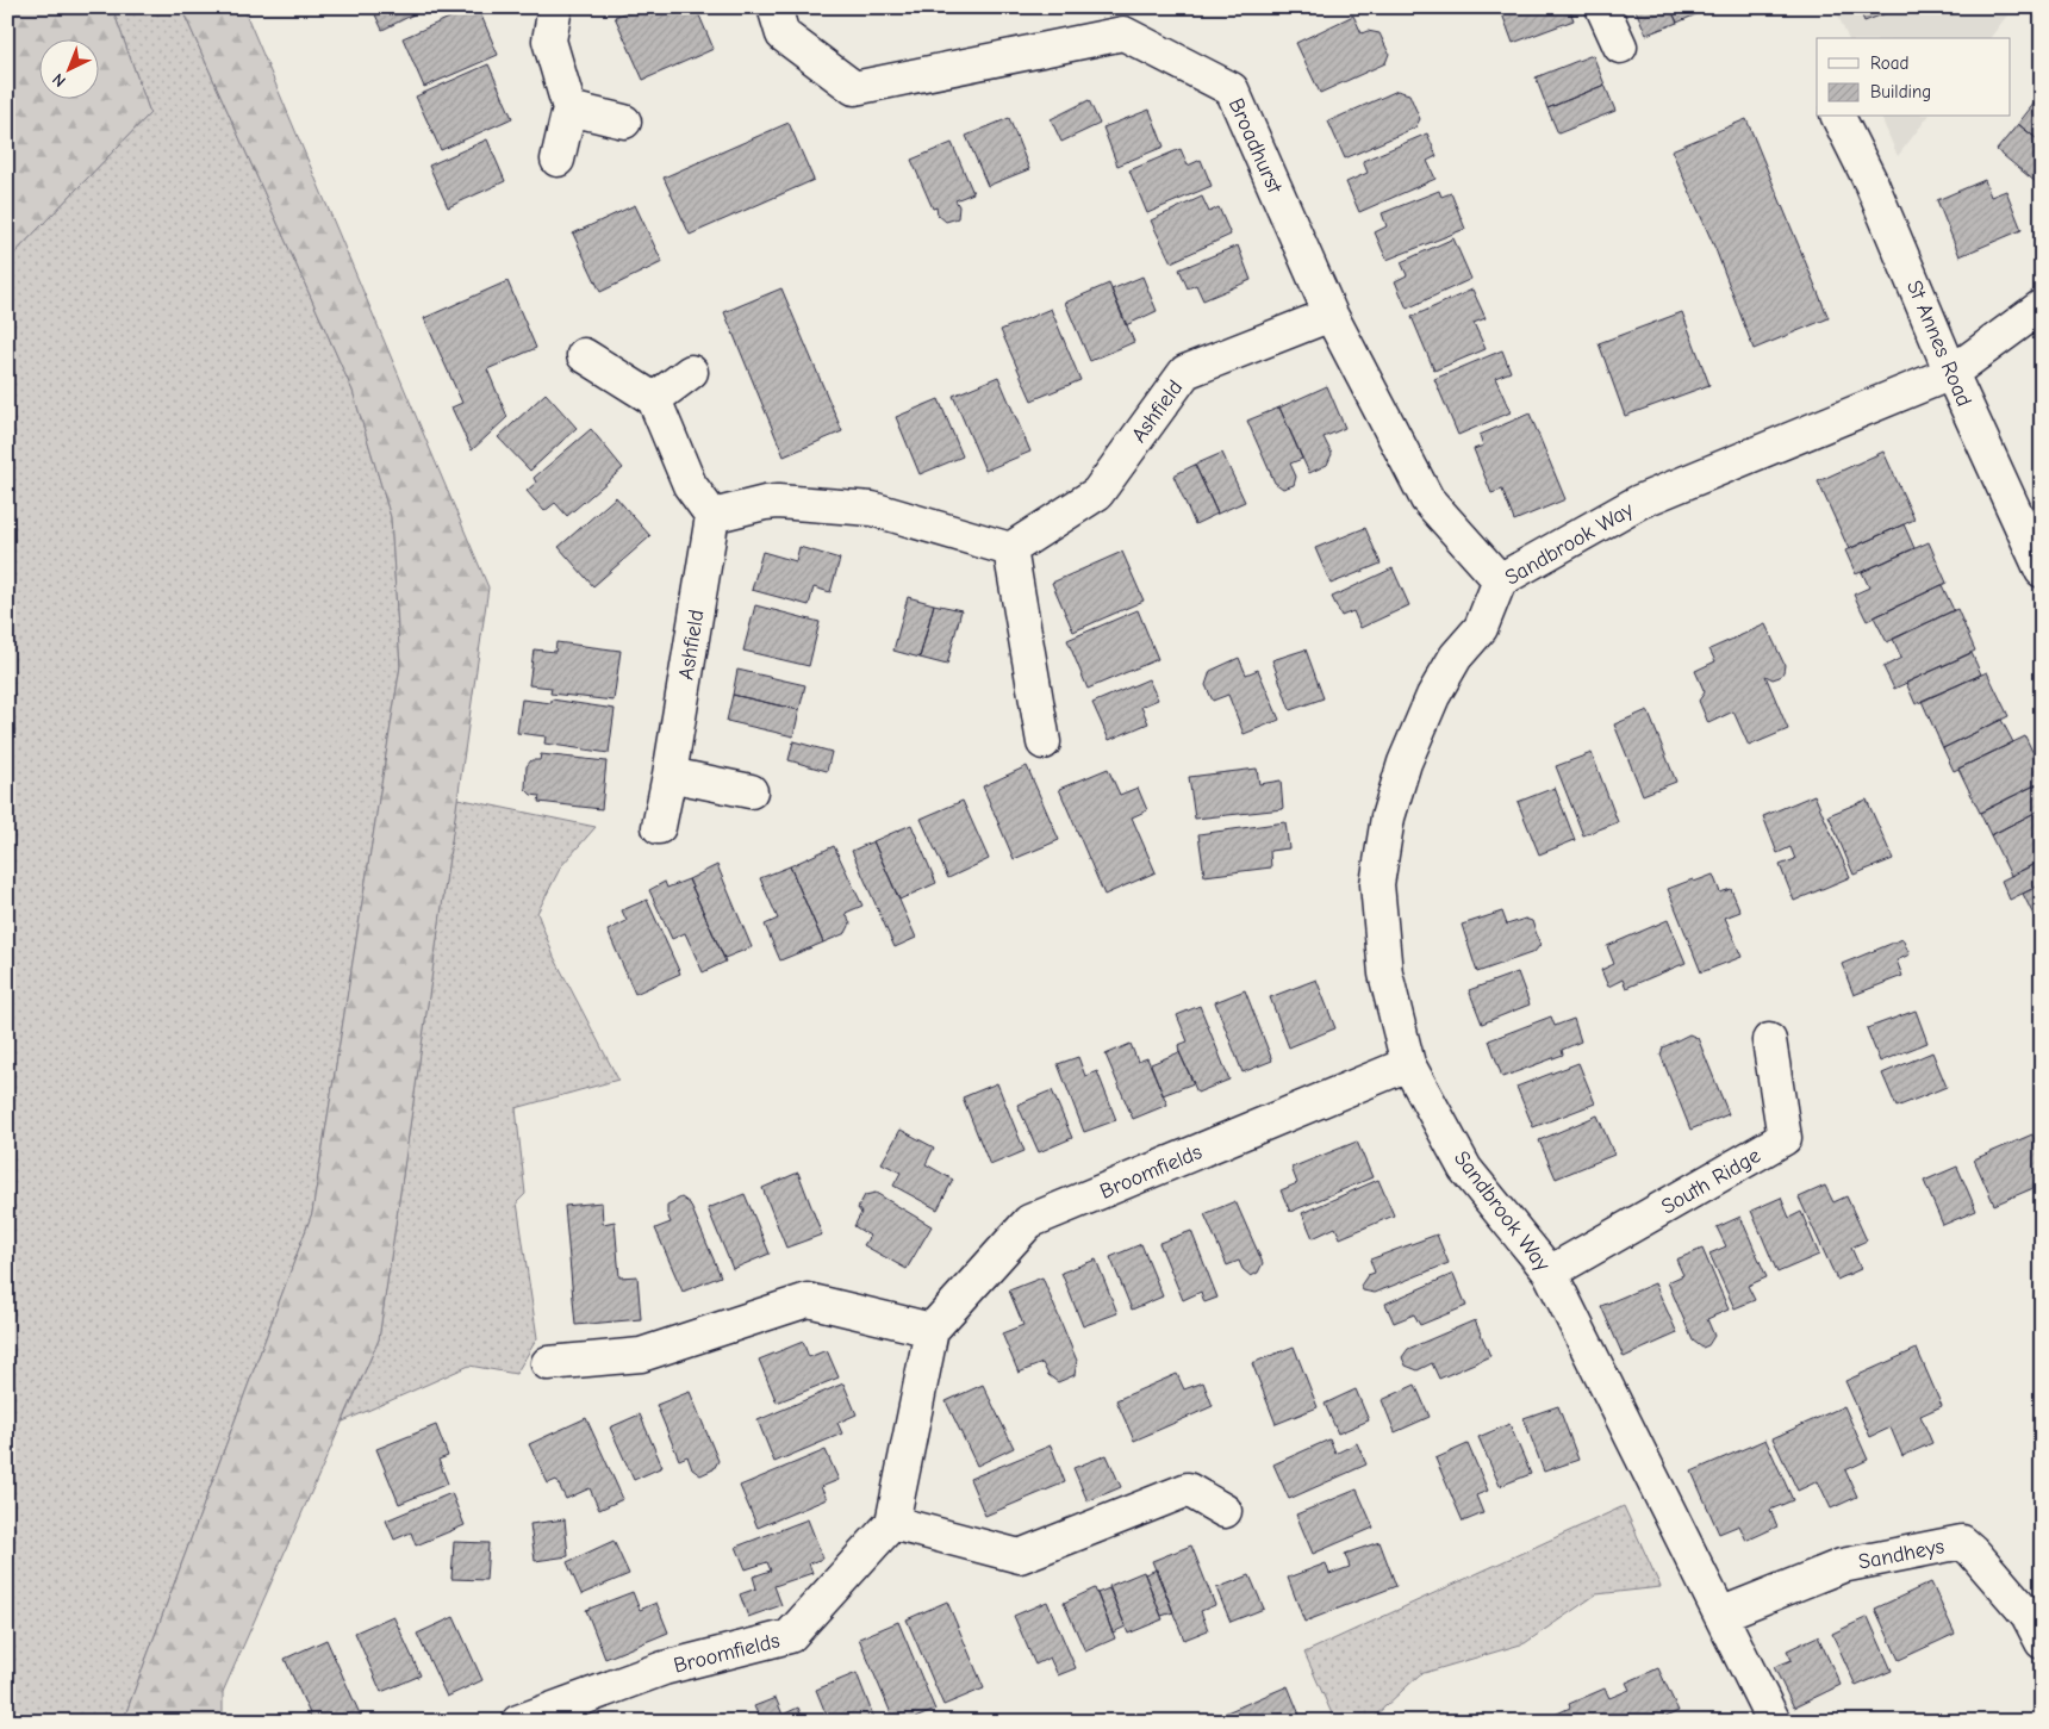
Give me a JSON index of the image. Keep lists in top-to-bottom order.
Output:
{
  "streets": {
    "street": [
      "Broadhurst",
      "St Annes Road",
      "Ashfield",
      "Sandbrook Way",
      "Broomfields",
      "South Ridge",
      "Sandheys"
    ]
  },
  "crossings": [
    ["Broadhurst", "Ashfield"],
    ["Broadhurst", "Sandbrook Way"],
    ["St Annes Road", "Sandbrook Way"],
    ["Sandbrook Way", "Broomfields"],
    ["Sandbrook Way", "South Ridge"],
    ["Sandbrook Way", "Sandheys"]
  ],
  "legend": ["Road", "Building"],
  "north": "bottom left"
}
